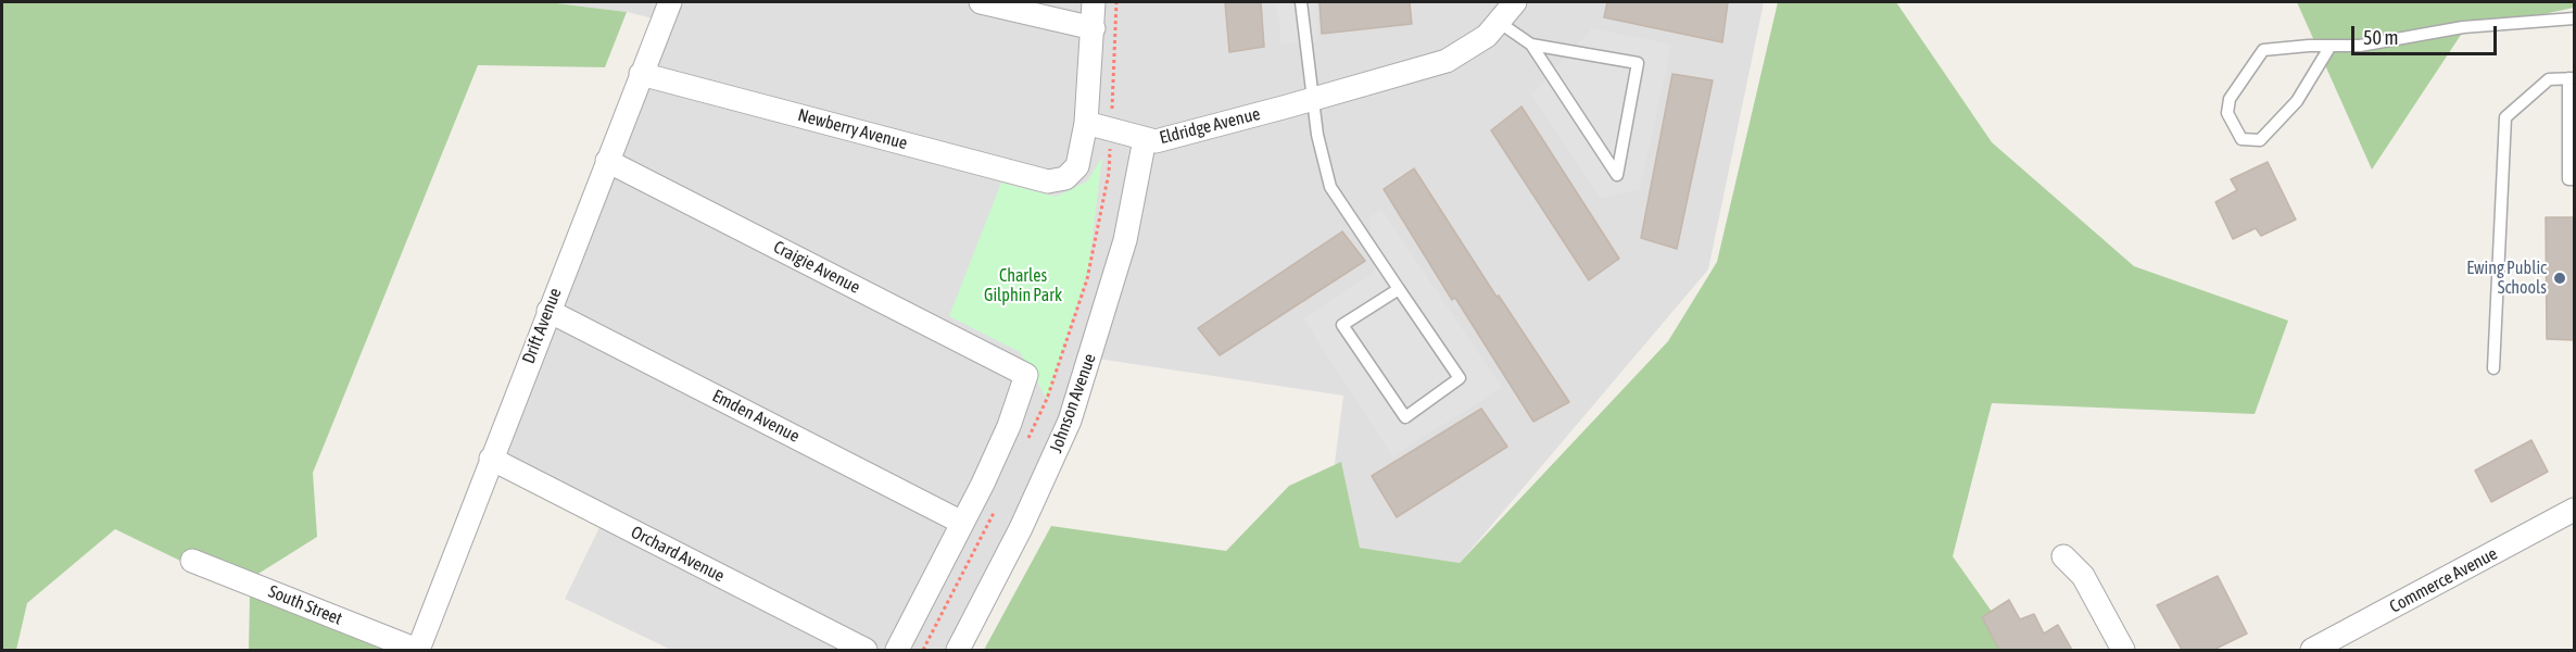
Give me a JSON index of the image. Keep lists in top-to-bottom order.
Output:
{
  "streets": {
    "street": [
      "Eldridge Avenue",
      "Newberry Avenue",
      "Craigie Avenue",
      "Drift Avenue",
      "Johnson Avenue",
      "Emden Avenue",
      "Orchard Avenue",
      "Commerce Avenue",
      "South Street"
    ]
  },
  "crossings": [
    ["Eldridge Avenue", "Newberry Avenue"],
    ["Eldridge Avenue", "Johnson Avenue"],
    ["Newberry Avenue", "Drift Avenue"],
    ["Craigie Avenue", "Drift Avenue"],
    ["Craigie Avenue", "Emden Avenue"],
    ["Drift Avenue", "Emden Avenue"],
    ["Drift Avenue", "Orchard Avenue"],
    ["Drift Avenue", "South Street"]
  ],
  "parks": ["Charles Gilphin Park"],
  "places": ["Ewing Public Schools"],
  "scale_bar": "50 m"
}
